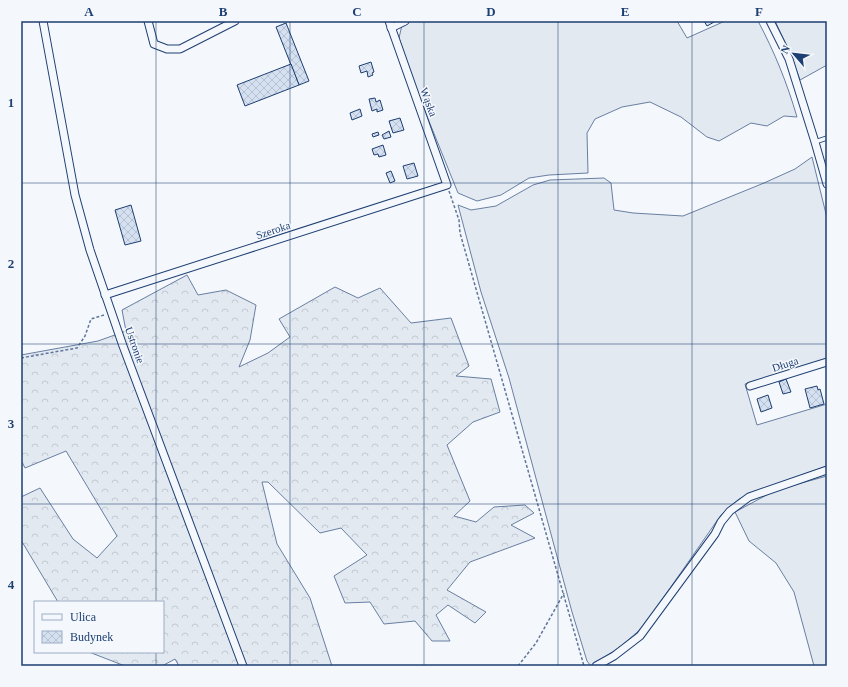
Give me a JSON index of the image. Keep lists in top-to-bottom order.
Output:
{
  "streets": {
    "street": [
      "Wąska",
      "Szeroka",
      "Ustronie",
      "Długa"
    ]
  },
  "crossings": [
    ["Wąska", "Szeroka"],
    ["Szeroka", "Ustronie"]
  ],
  "legend": ["Ulica", "Budynek"],
  "north": "top left",
  "grid": {
    "columns": [
      "A",
      "B",
      "C",
      "D",
      "E",
      "F"
    ],
    "rows": [
      "1",
      "2",
      "3",
      "4"
    ]
  }
}
